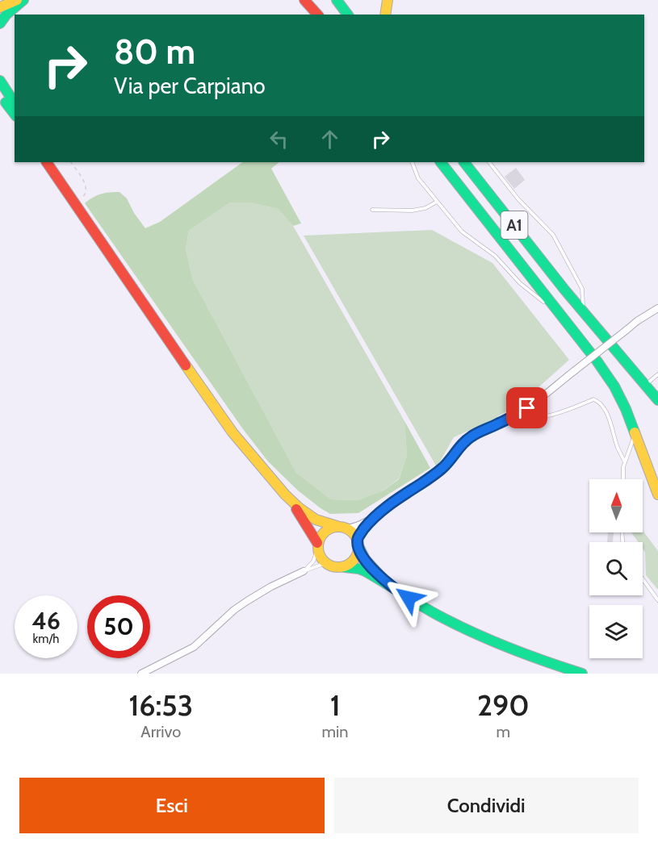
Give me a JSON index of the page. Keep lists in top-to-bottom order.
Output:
{
  "streets": {
    "main road": ["A1"]
  },
  "north": "top",
  "page": {
    "turn": ["80 m", "Via per Carpiano"],
    "speed": "46 km/h",
    "limit": "50",
    "eta": [
      "16:53",
      "Arrivo",
      "1",
      "min",
      "290",
      "m"
    ],
    "buttons": ["Esci", "Condividi"]
  }
}
